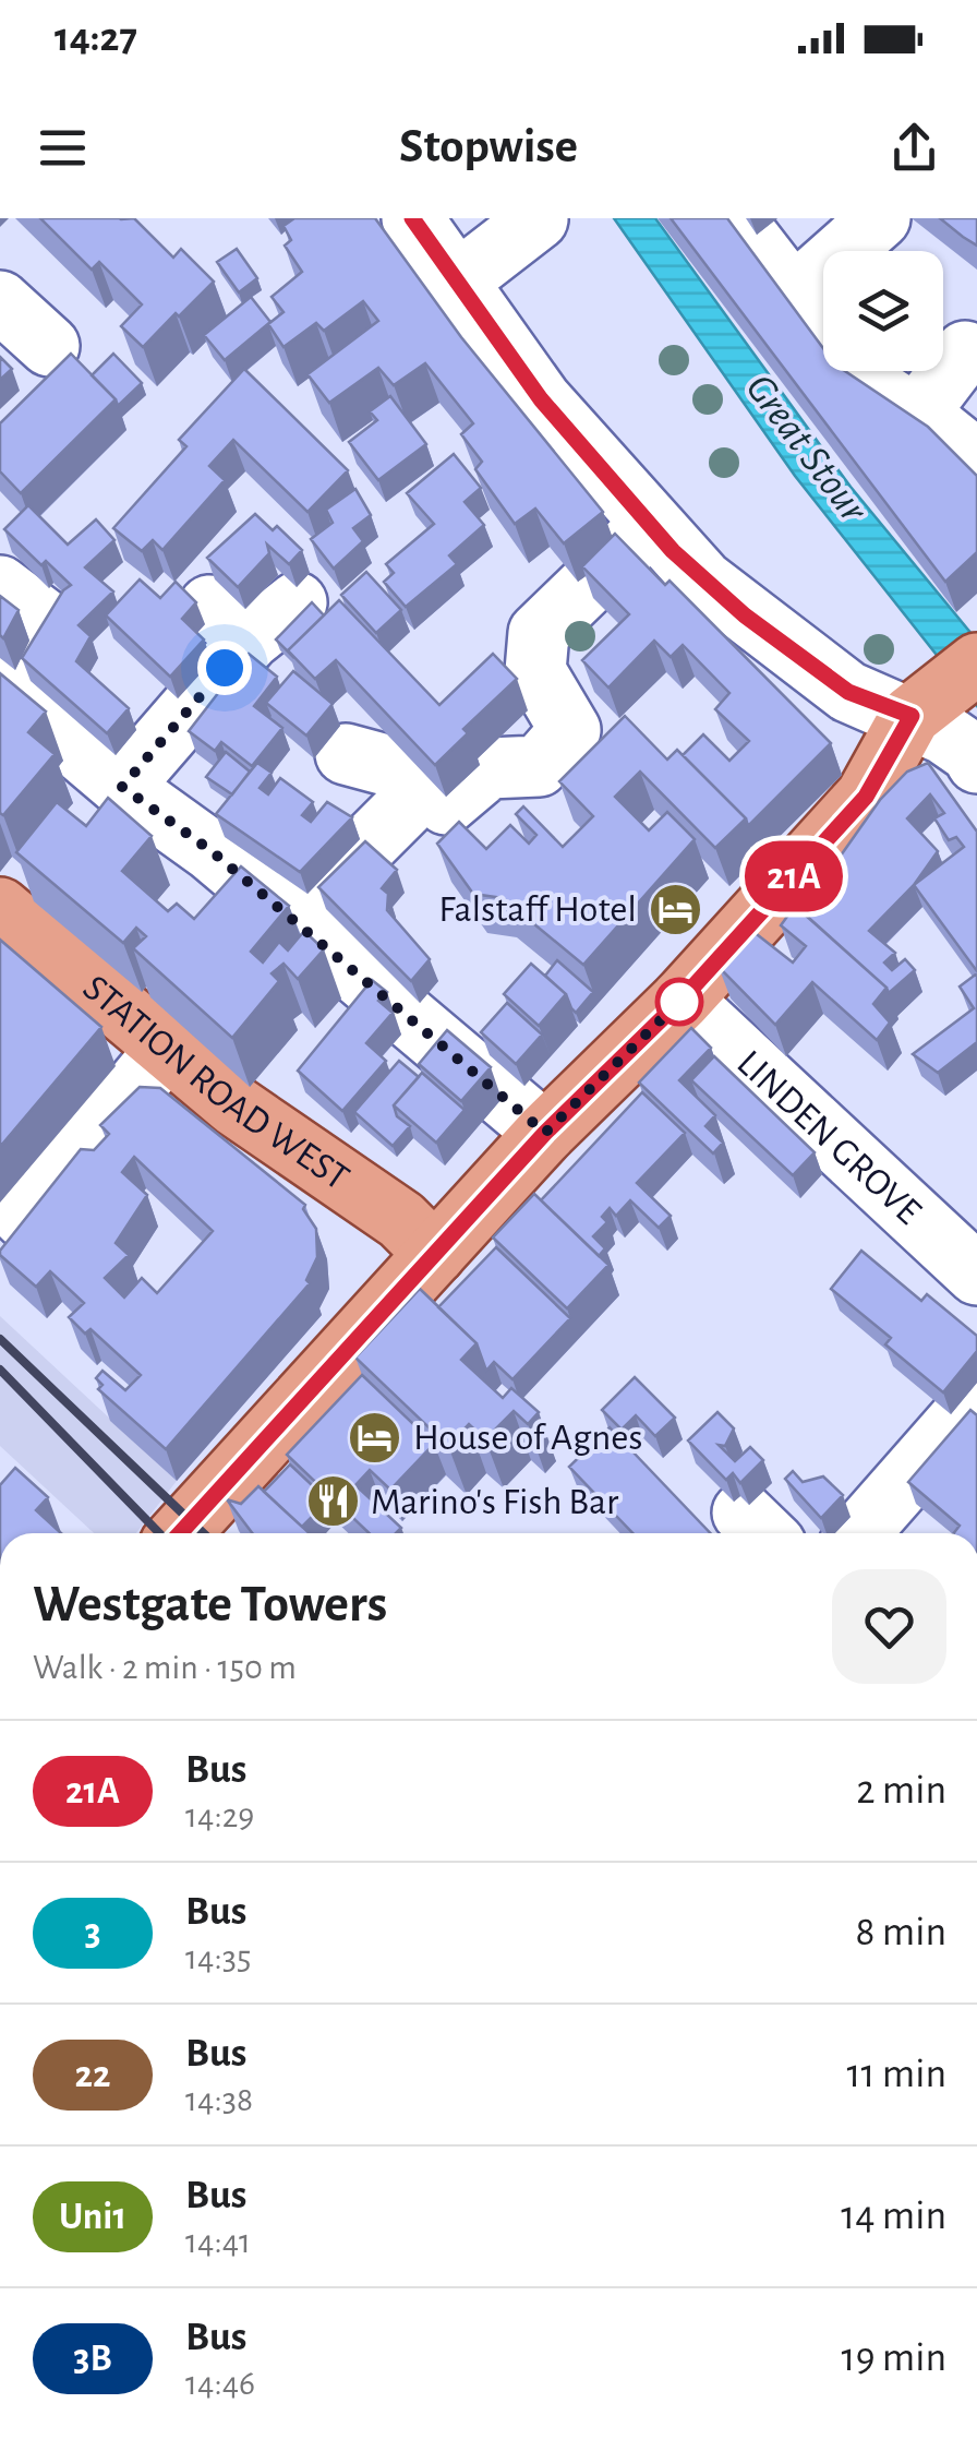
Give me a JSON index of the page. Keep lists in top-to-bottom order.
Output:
{
  "streets": {
    "main road": ["STATION ROAD WEST"],
    "street": ["LINDEN GROVE"]
  },
  "water": ["Great Stour"],
  "places": {
    "hotel": ["Falstaff Hotel", "House of Agnes"],
    "restaurant": ["Marino's Fish Bar"]
  },
  "lines": ["bus line 21A"],
  "page": {
    "status": "14:27",
    "header": "Stopwise",
    "on_map": "21A",
    "heading": ["Westgate Towers", "Walk · 2 min · 150 m"],
    "list": [
      {
        "mark": "21A",
        "name": "Bus",
        "note": "14:29",
        "value": "2 min"
      },
      {
        "mark": "3",
        "name": "Bus",
        "note": "14:35",
        "value": "8 min"
      },
      {
        "mark": "22",
        "name": "Bus",
        "note": "14:38",
        "value": "11 min"
      },
      {
        "mark": "Uni1",
        "name": "Bus",
        "note": "14:41",
        "value": "14 min"
      },
      {
        "mark": "3B",
        "name": "Bus",
        "note": "14:46",
        "value": "19 min"
      }
    ]
  }
}
